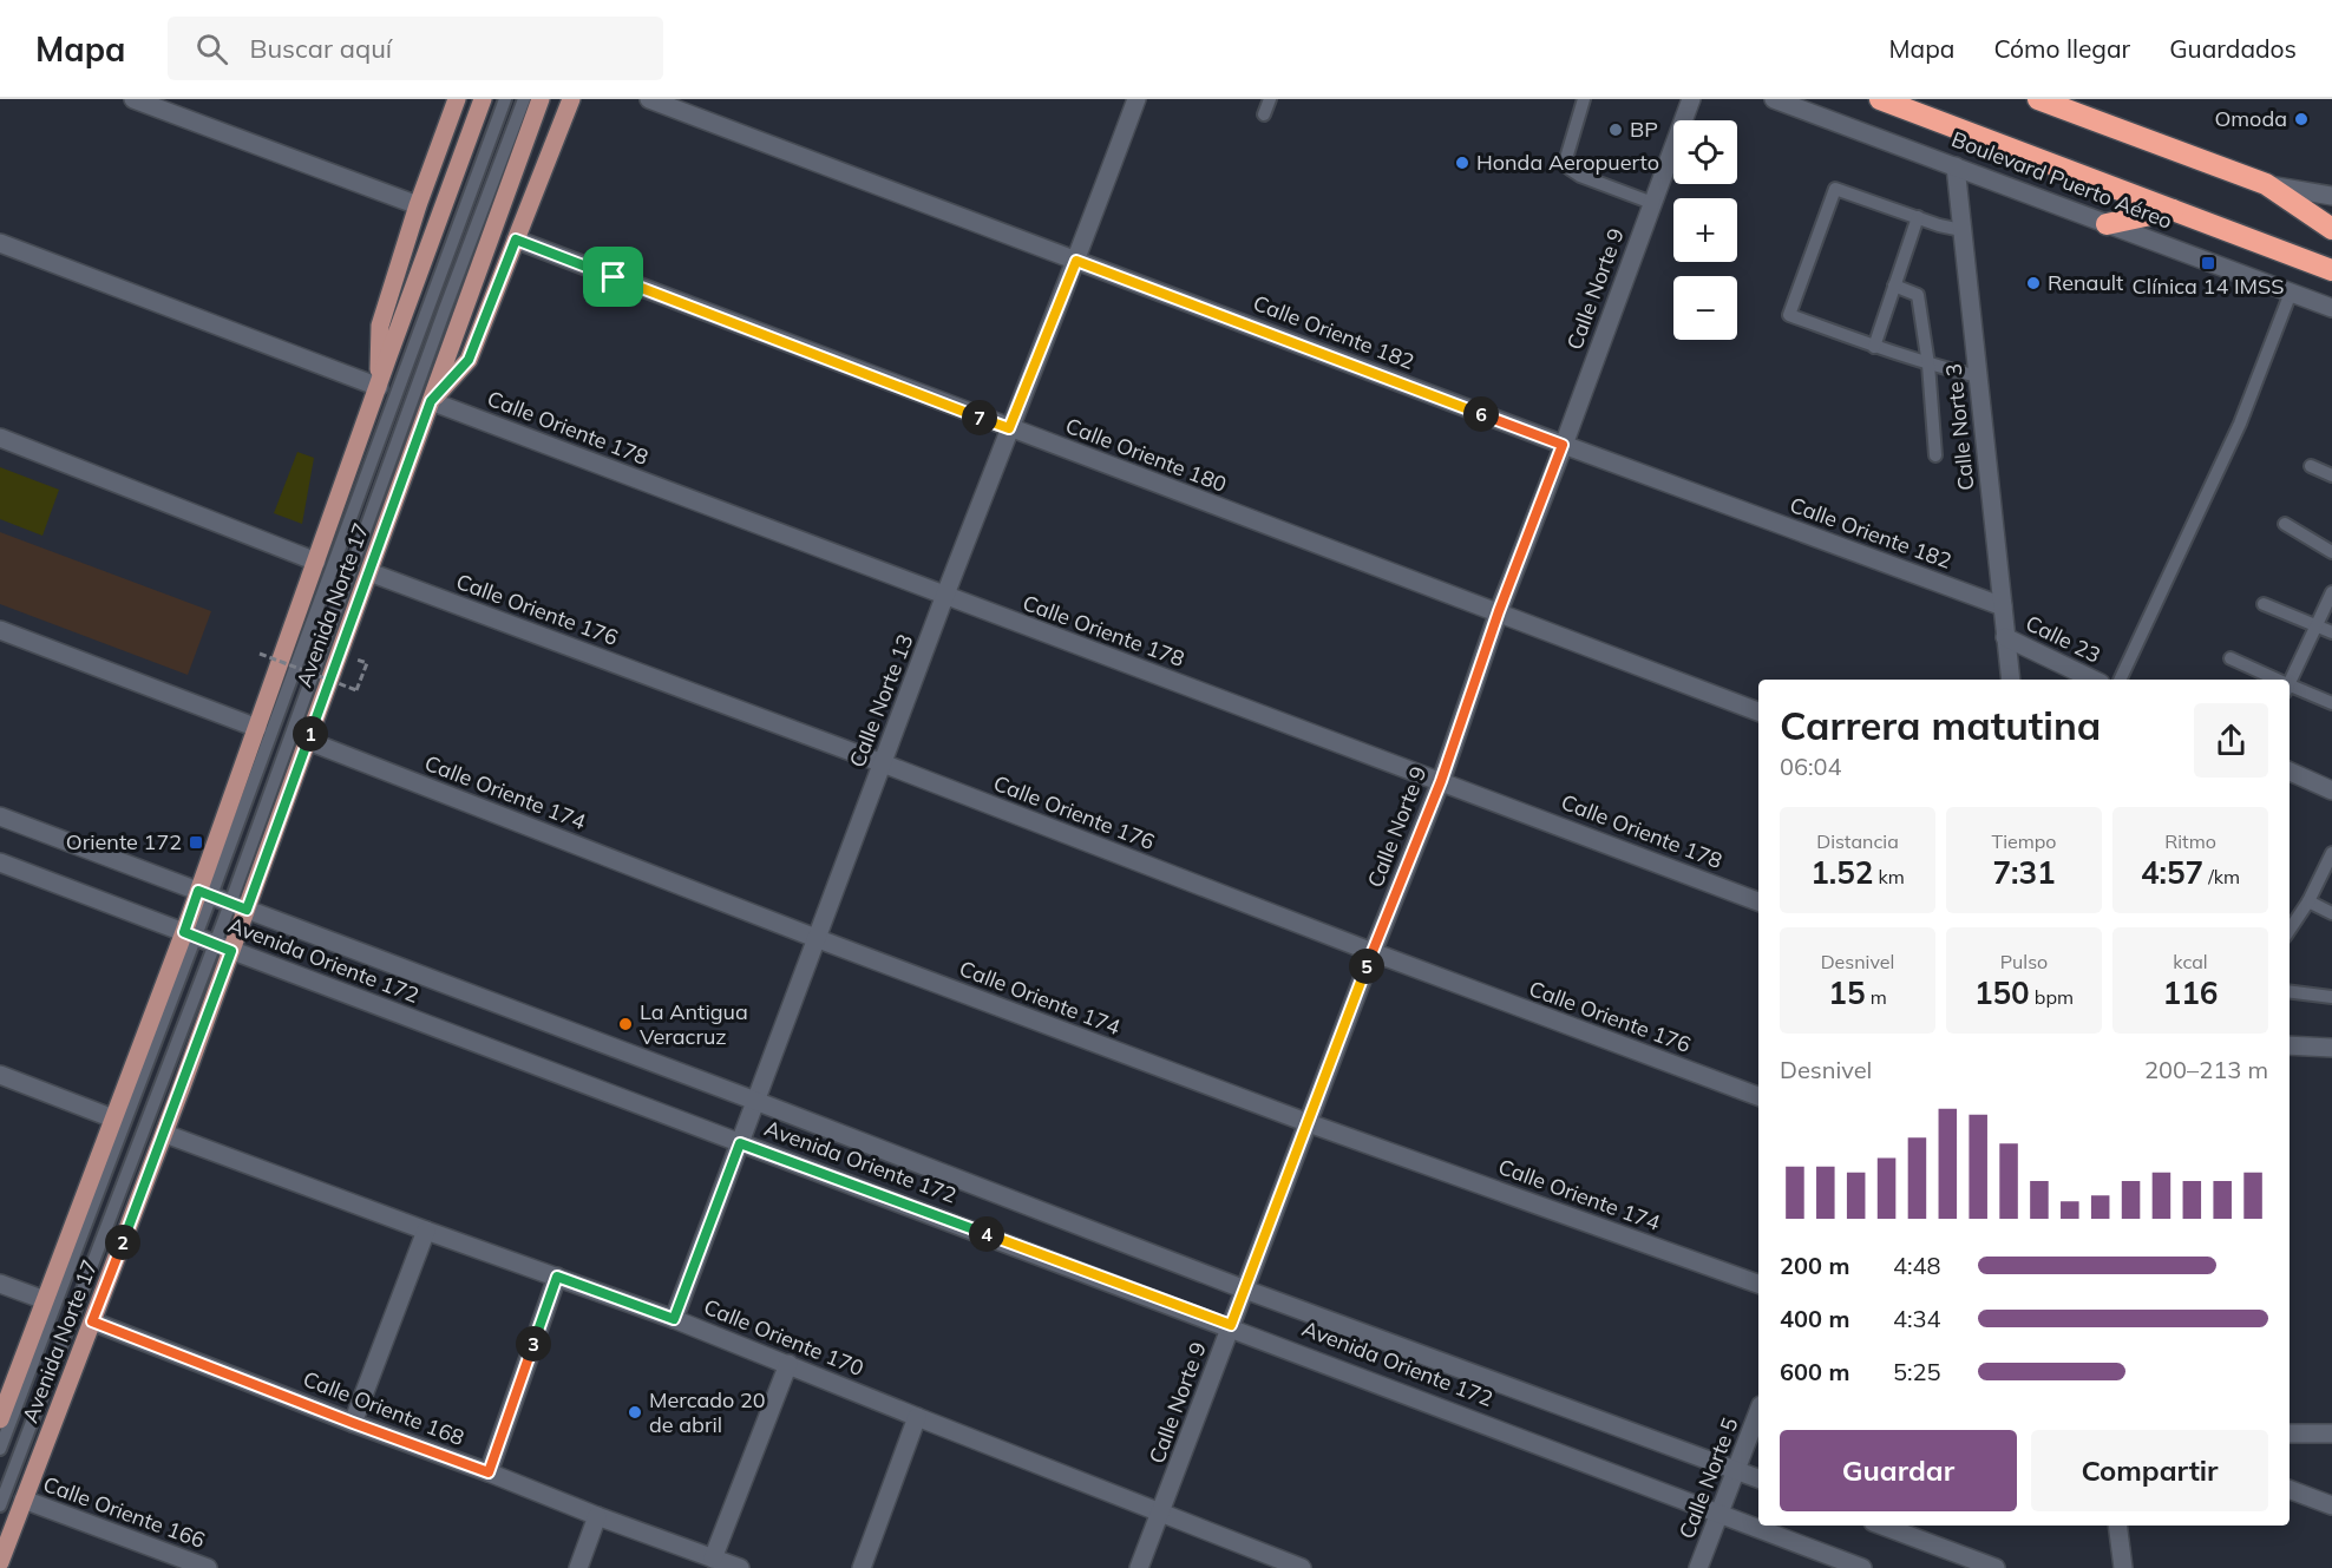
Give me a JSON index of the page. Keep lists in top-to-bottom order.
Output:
{
  "streets": {
    "main road": ["Avenida Norte 17"],
    "street": [
      "Boulevard Puerto Aéreo",
      "Calle Norte 9",
      "Calle Oriente 182",
      "Calle Norte 3",
      "Calle Oriente 178",
      "Calle Oriente 180",
      "Calle Oriente 176",
      "Calle 23",
      "Calle Norte 13",
      "Calle Oriente 174",
      "Avenida Oriente 172",
      "Calle Oriente 170",
      "Calle Oriente 168",
      "Calle Norte 5",
      "Calle Oriente 166"
    ]
  },
  "crossings": [
    ["Boulevard Puerto Aéreo", "Calle Norte 3"],
    ["Calle Norte 9", "Calle Oriente 182"],
    ["Calle Norte 9", "Calle Oriente 178"],
    ["Calle Norte 9", "Calle Oriente 180"],
    ["Calle Norte 9", "Calle Oriente 176"],
    ["Calle Norte 9", "Calle Oriente 174"],
    ["Calle Norte 9", "Avenida Oriente 172"],
    ["Calle Norte 9", "Calle Oriente 170"],
    ["Calle Oriente 182", "Calle Norte 3"],
    ["Calle Oriente 182", "Calle Norte 13"],
    ["Calle Norte 3", "Calle 23"],
    ["Calle Oriente 178", "Avenida Norte 17"],
    ["Calle Oriente 178", "Calle Norte 13"],
    ["Calle Oriente 180", "Calle Norte 13"],
    ["Avenida Norte 17", "Calle Oriente 176"],
    ["Avenida Norte 17", "Calle Oriente 174"],
    ["Avenida Norte 17", "Avenida Oriente 172"],
    ["Avenida Norte 17", "Calle Oriente 170"],
    ["Avenida Norte 17", "Calle Oriente 168"],
    ["Avenida Norte 17", "Calle Oriente 166"],
    ["Calle Oriente 176", "Calle Norte 13"],
    ["Calle Norte 13", "Calle Oriente 174"],
    ["Calle Norte 13", "Avenida Oriente 172"],
    ["Calle Norte 13", "Calle Oriente 170"],
    ["Avenida Oriente 172", "Calle Norte 5"]
  ],
  "places": {
    "other": [
      "Omoda",
      "BP",
      "Honda Aeropuerto",
      "Renault",
      "La Antigua Veracruz",
      "Mercado 20 de abril"
    ],
    "transit": ["Clínica 14 IMSS", "Oriente 172"]
  },
  "page": {
    "header": "Mapa",
    "search": "Buscar aquí",
    "nav": ["Mapa", "Cómo llegar", "Guardados"],
    "map_buttons": ["+", "−"],
    "pins": [
      "6",
      "7",
      "1",
      "5",
      "4",
      "2",
      "3"
    ],
    "heading": ["Carrera matutina", "06:04"],
    "stats": [
      ["Distancia", "1.52 km"],
      ["Tiempo", "7:31"],
      ["Ritmo", "4:57 /km"],
      ["Desnivel", "15 m"],
      ["Pulso", "150 bpm"],
      ["kcal", "116"]
    ],
    "chart": ["Desnivel", "200–213 m"],
    "list": [
      {
        "name": "200 m",
        "note": "4:48"
      },
      {
        "name": "400 m",
        "note": "4:34"
      },
      {
        "name": "600 m",
        "note": "5:25"
      }
    ],
    "buttons": ["Guardar", "Compartir"]
  }
}
